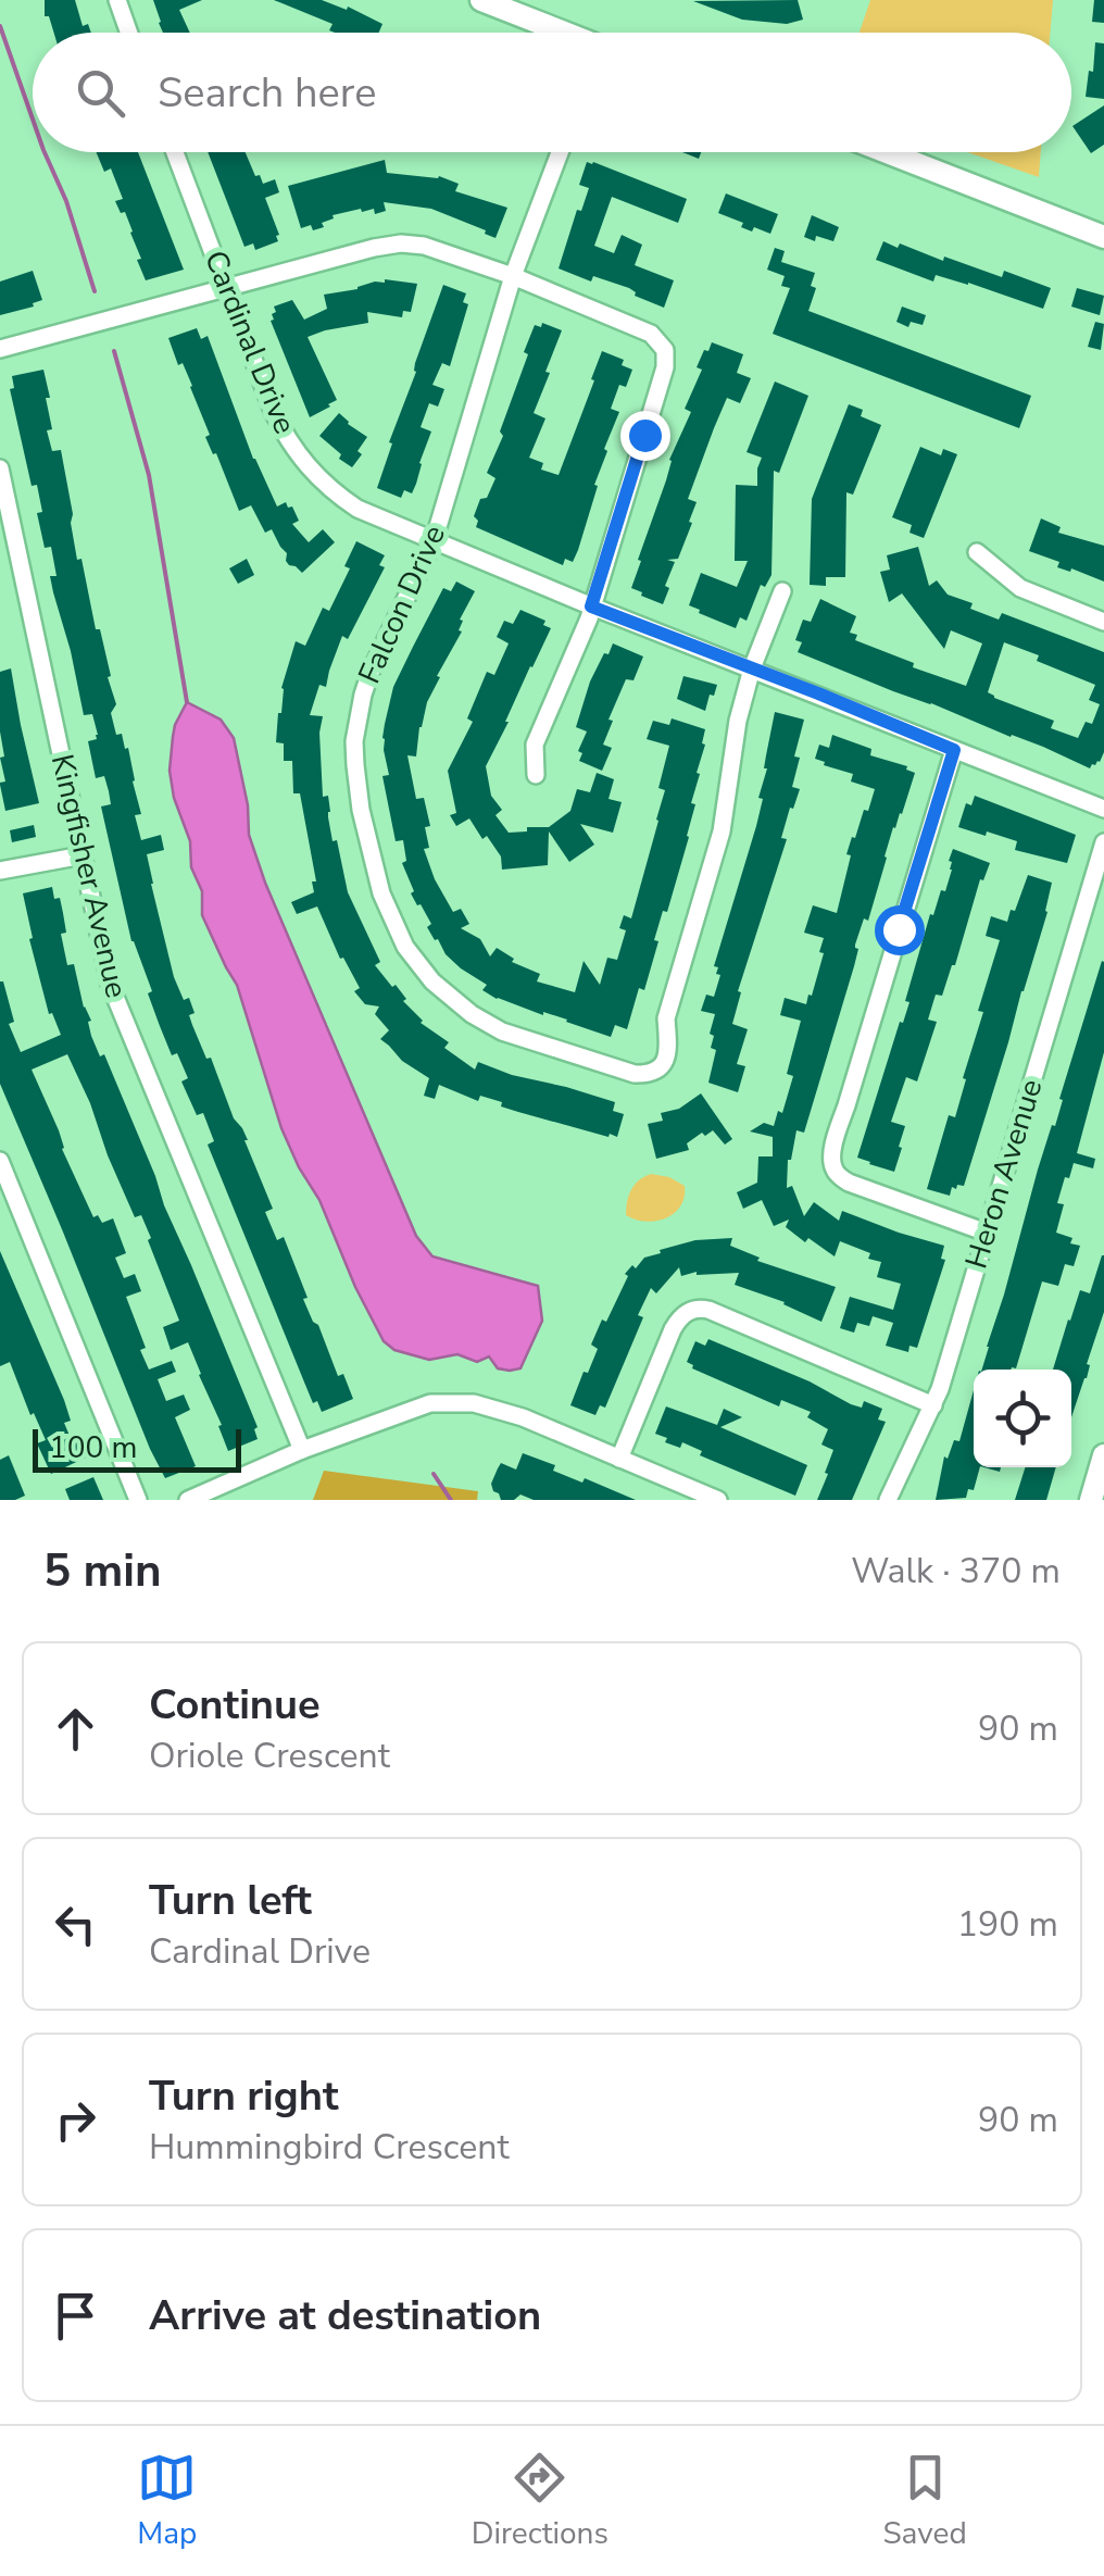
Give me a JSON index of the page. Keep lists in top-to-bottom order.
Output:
{
  "streets": {
    "street": [
      "Cardinal Drive",
      "Falcon Drive",
      "Kingfisher Avenue",
      "Heron Avenue"
    ]
  },
  "crossings": [
    ["Cardinal Drive", "Falcon Drive"]
  ],
  "scale_bar": "100 m",
  "page": {
    "search": "Search here",
    "scale": "100 m",
    "heading": ["5 min", "Walk · 370 m"],
    "list": [
      ["Continue", "Oriole Crescent", "90 m"],
      ["Turn left", "Cardinal Drive", "190 m"],
      ["Turn right", "Hummingbird Crescent", "90 m"],
      "Arrive at destination"
    ],
    "nav": ["Map", "Directions", "Saved"]
  }
}
